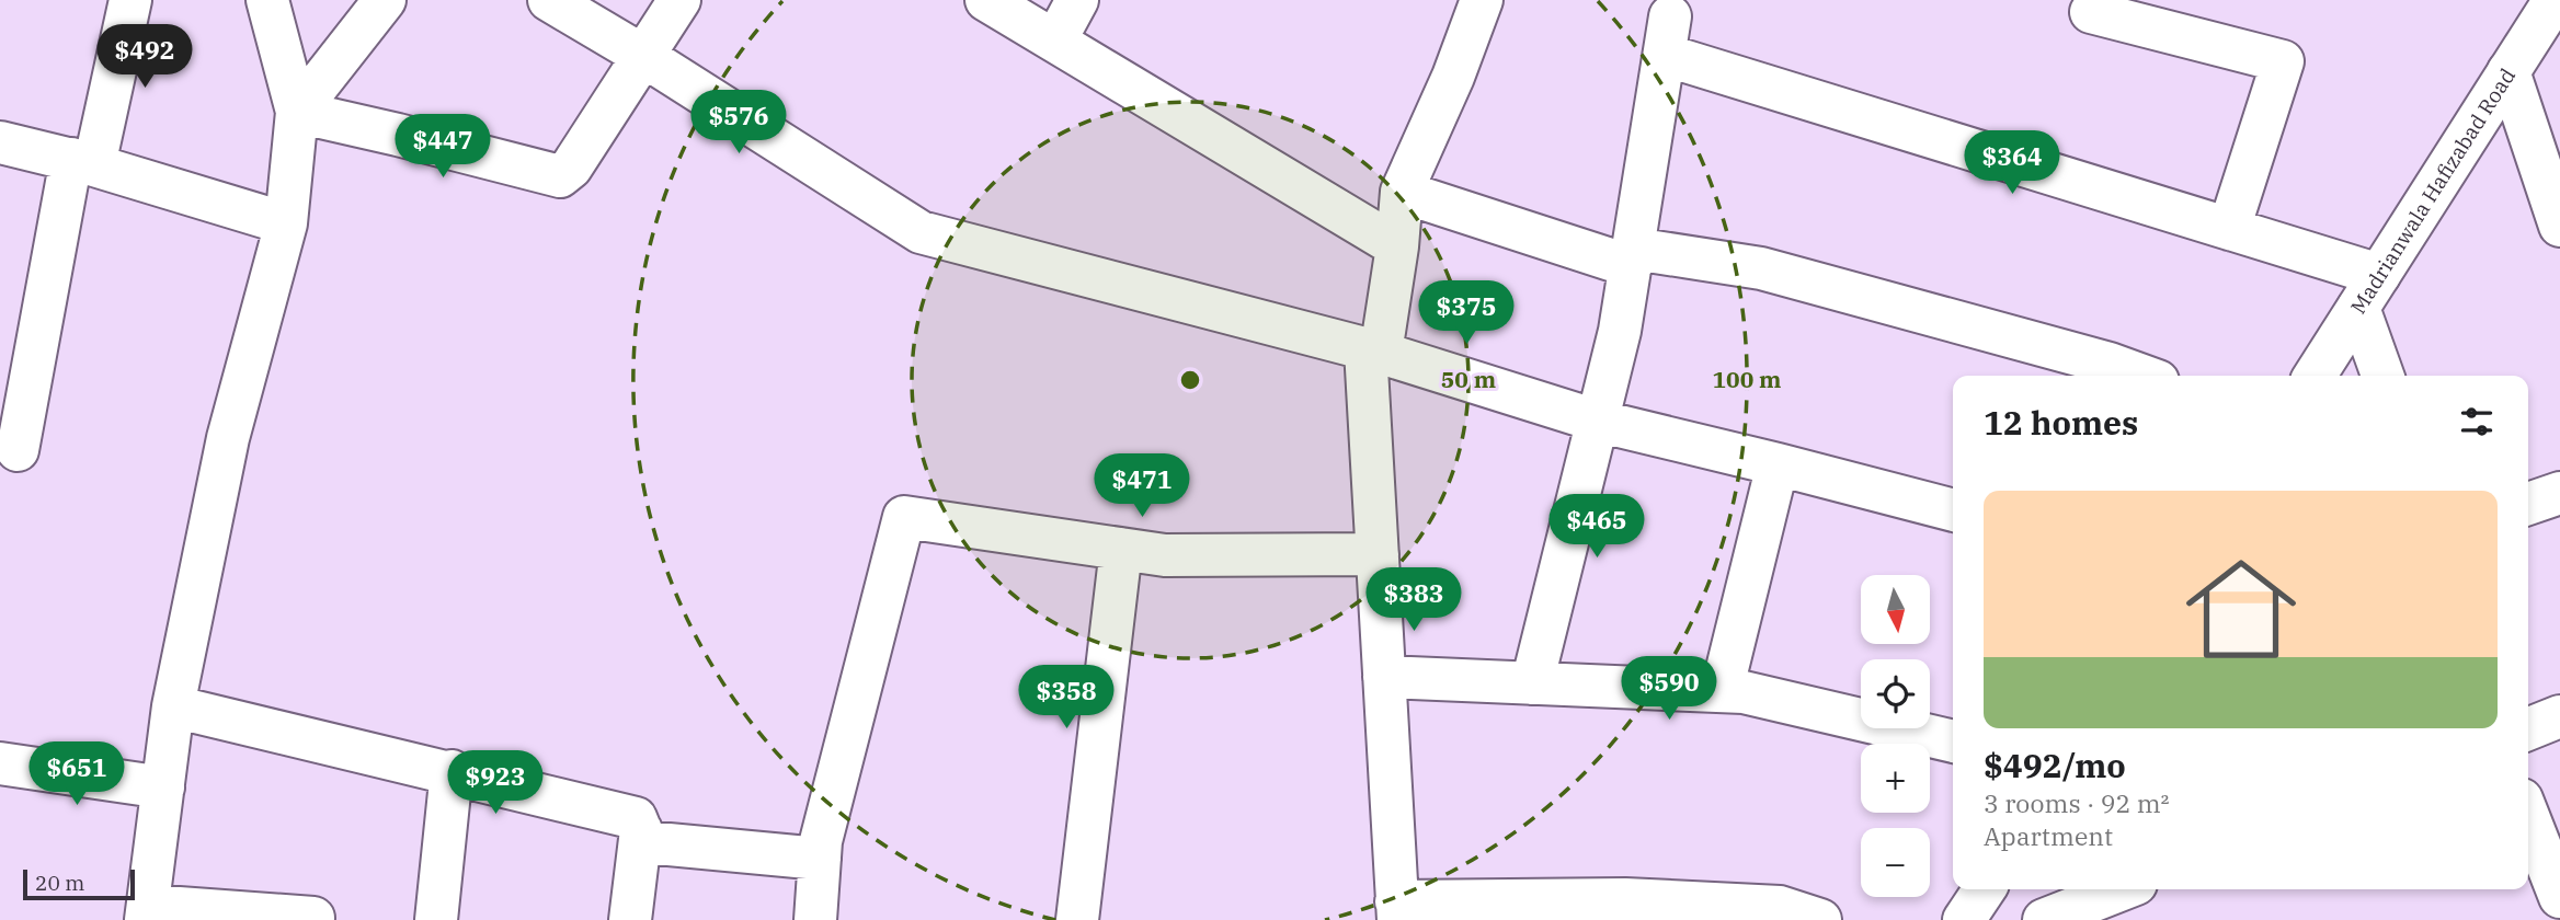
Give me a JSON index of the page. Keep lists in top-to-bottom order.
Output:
{
  "streets": {
    "street": ["Madrianwala Hafizabad Road"]
  },
  "scale_bar": "20 m",
  "north": "bottom",
  "page": {
    "price": [
      "$492",
      "$576",
      "$447",
      "$364",
      "$375",
      "$471",
      "$465",
      "$383",
      "$590",
      "$358",
      "$651",
      "$923"
    ],
    "heading": "12 homes",
    "list": [
      {
        "name": "$492/mo",
        "note": "3 rooms · 92 m² · Apartment"
      }
    ],
    "map_buttons": ["+", "−"],
    "scale": "20 m"
  },
  "rings": ["50 m", "100 m"]
}
